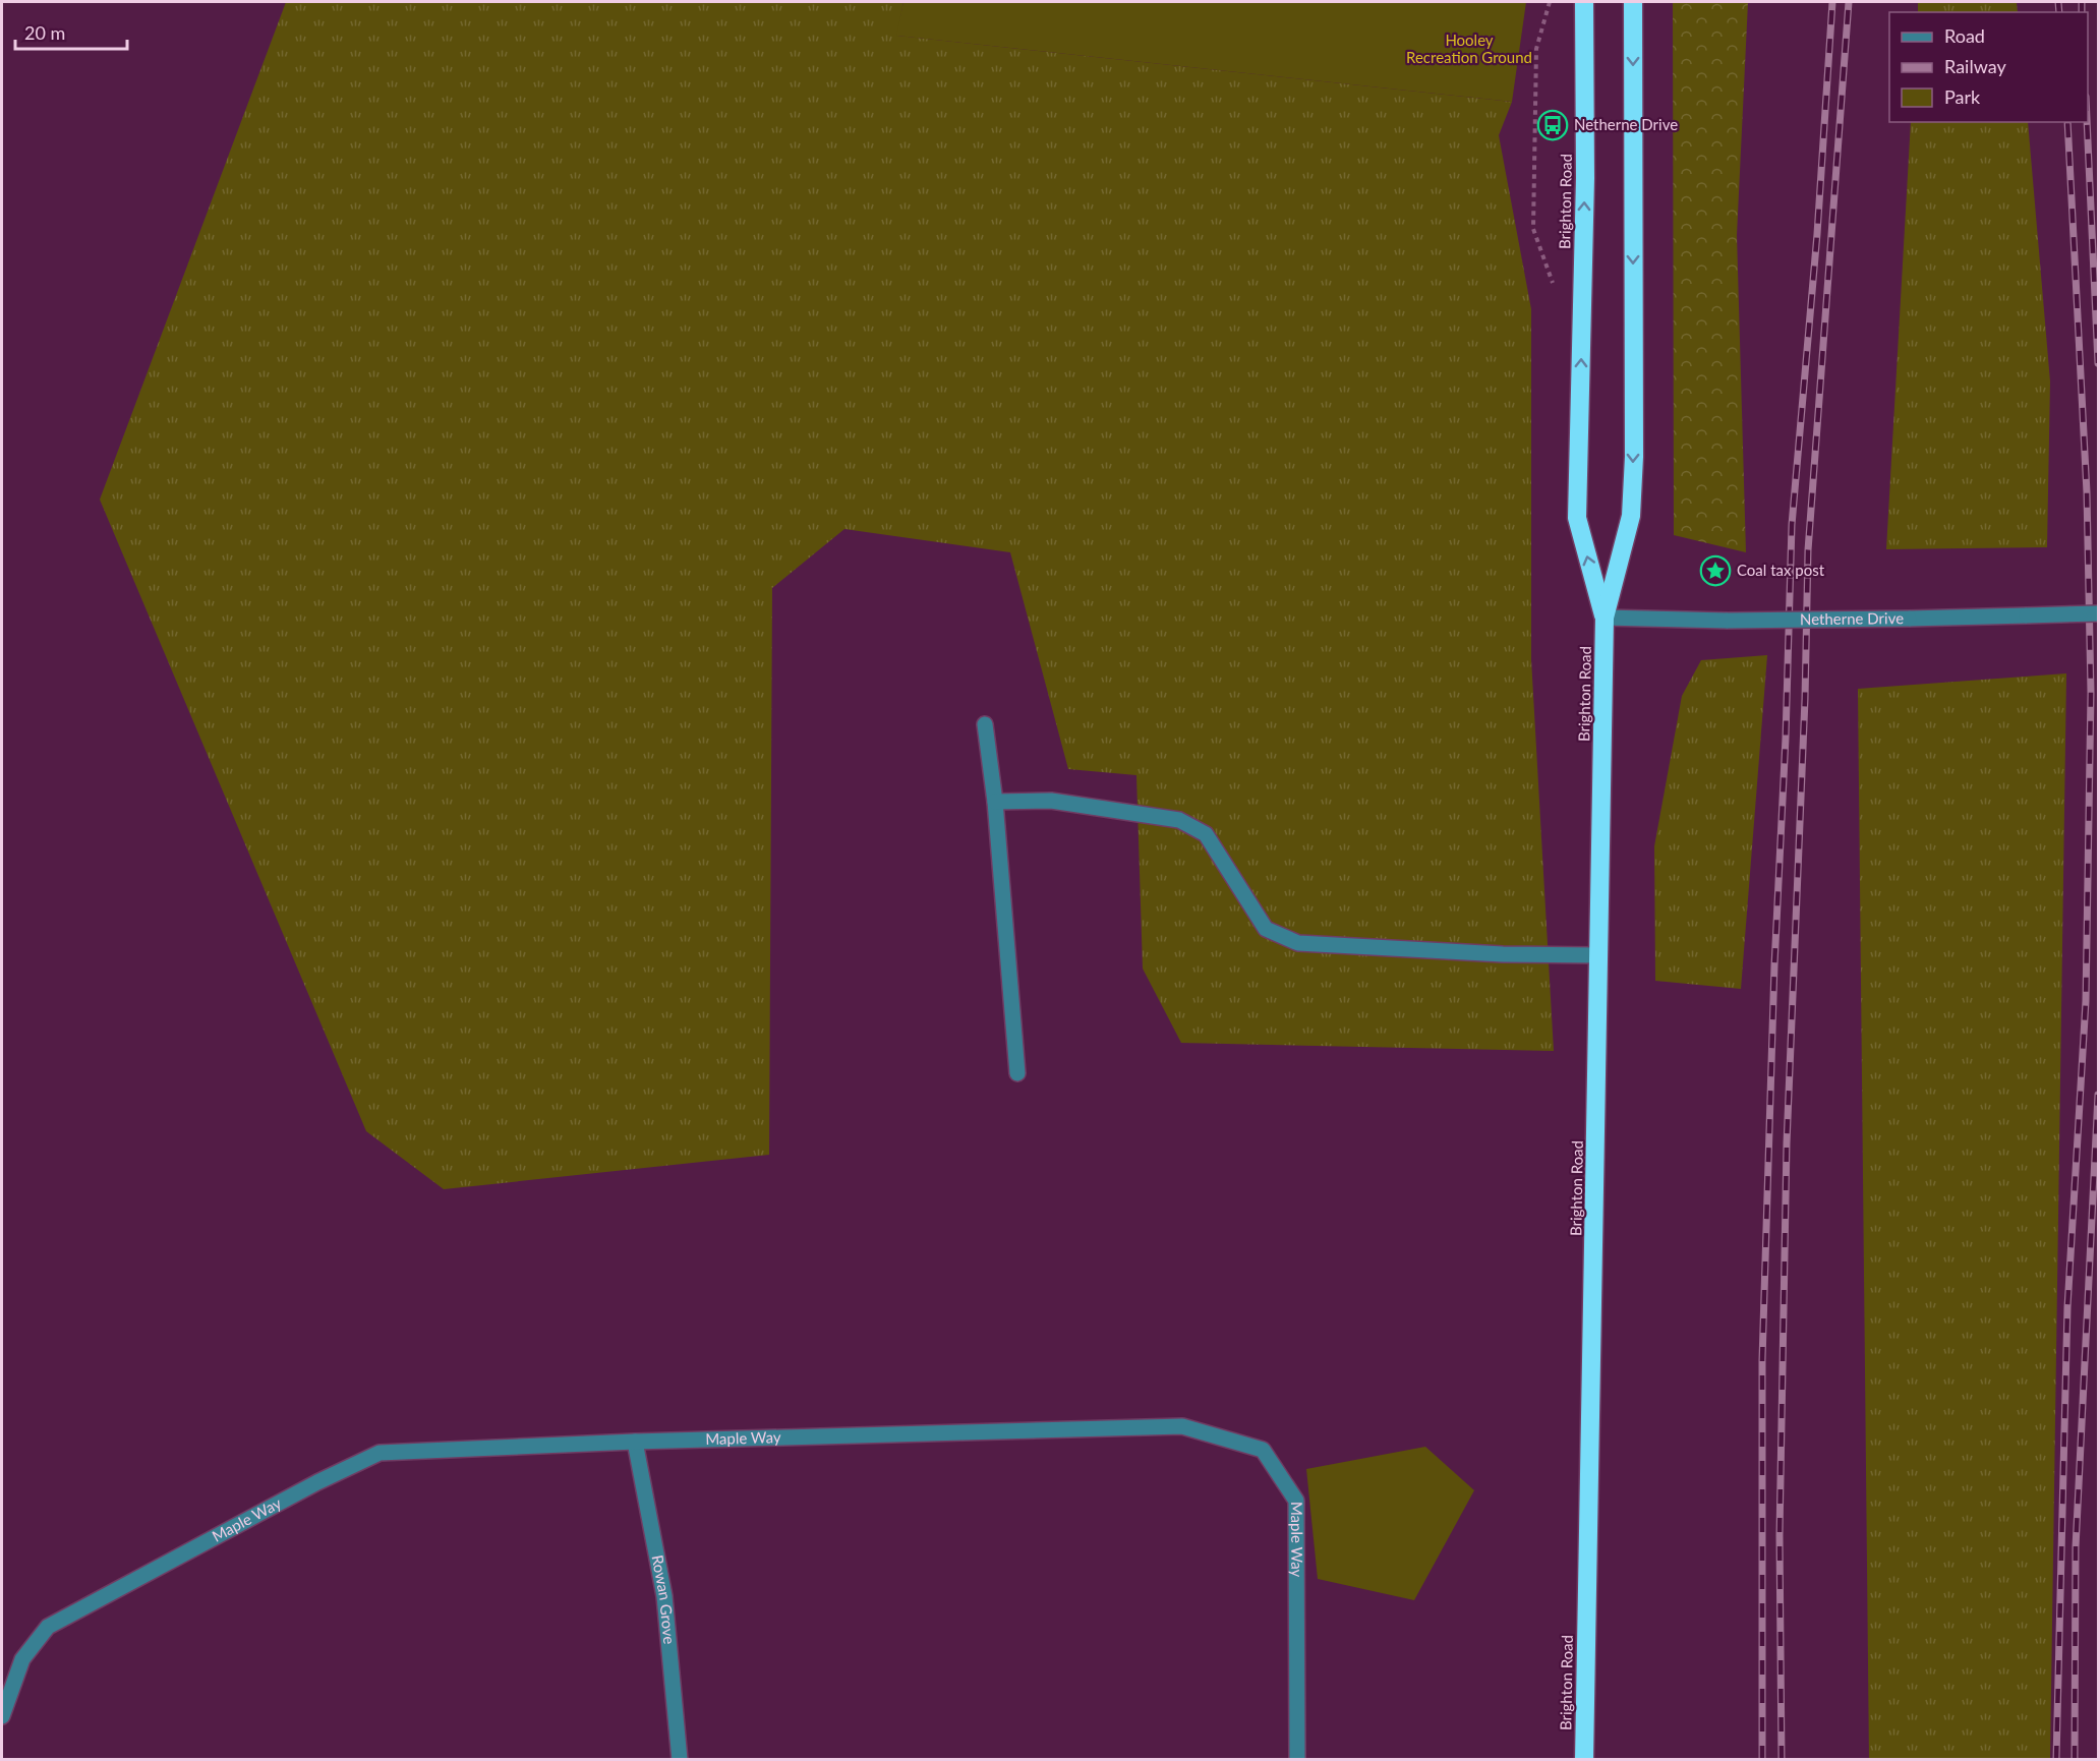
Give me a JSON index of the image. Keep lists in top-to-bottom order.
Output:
{
  "streets": {
    "highway": ["Brighton Road"],
    "street": ["Netherne Drive", "Maple Way", "Rowan Grove"]
  },
  "crossings": [
    ["Brighton Road", "Netherne Drive"],
    ["Maple Way", "Rowan Grove"]
  ],
  "parks": ["Hooley Recreation Ground"],
  "places": {
    "bus stop": ["Netherne Drive"],
    "place": ["Coal tax post"]
  },
  "legend": ["Road", "Railway", "Park"],
  "scale_bar": "20 m"
}
